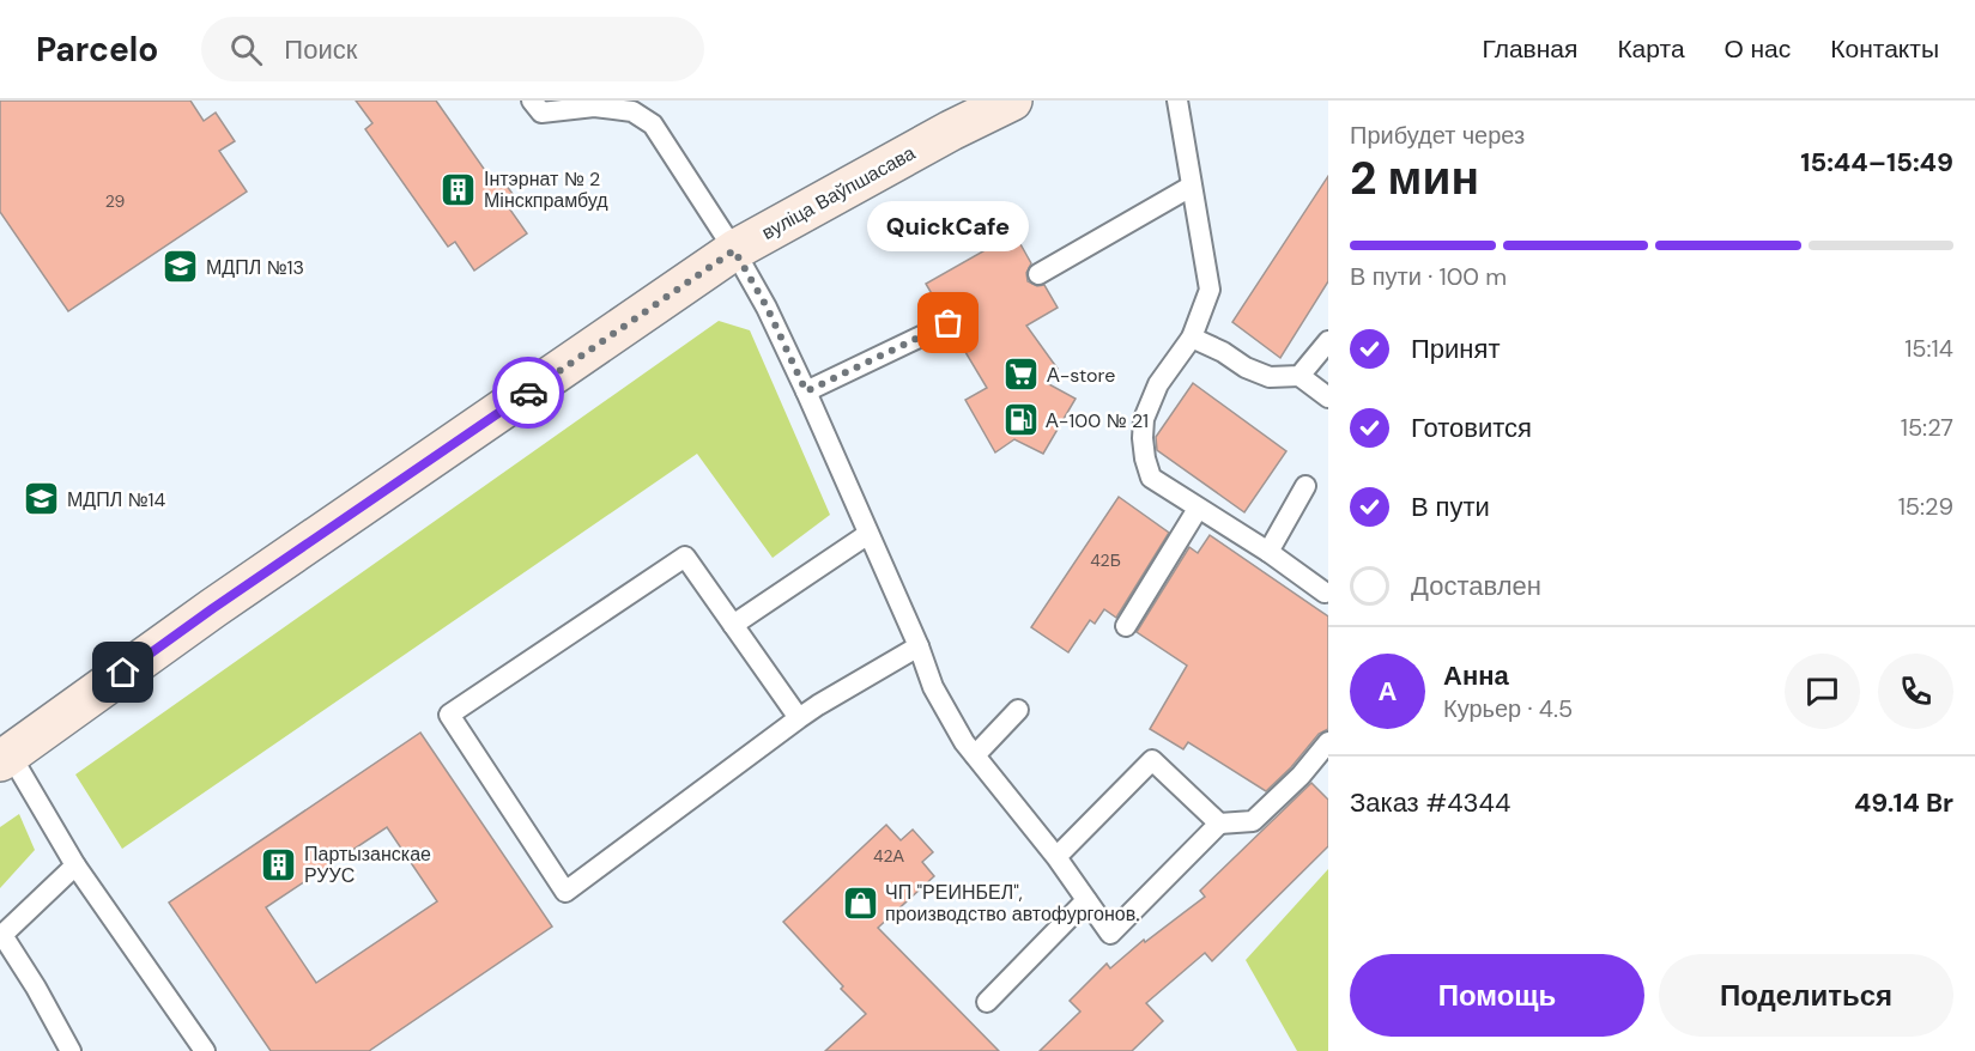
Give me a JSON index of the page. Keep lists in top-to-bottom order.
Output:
{
  "streets": {
    "main road": ["вуліца Ваўпшасава"]
  },
  "places": {
    "building": ["Інтэрнат № 2 Мінскпрамбуд", "Партызанскае РУУС"],
    "school or university": ["МДПЛ №13", "МДПЛ №14"],
    "other": ["QuickCafe"],
    "supermarket": ["А-store"],
    "fuel station": ["А-100 № 21"],
    "shop": ["ЧП \"РЕИНБЕЛ\", производство автофургонов."]
  },
  "house_numbers": ["29", "42Б", "42А"],
  "page": {
    "header": "Parcelo",
    "search": "Поиск",
    "nav": [
      "Главная",
      "Карта",
      "О нас",
      "Контакты"
    ],
    "heading": ["2 мин", "Прибудет через", "15:44–15:49"],
    "panel": [
      "Анна",
      "Курьер · 4.5",
      "Заказ #4344",
      "49.14 Br"
    ],
    "bubble": "QuickCafe",
    "bar": "В пути · 100 m",
    "list": [
      ["Принят", "15:14"],
      ["Готовится", "15:27"],
      ["В пути", "15:29"],
      "Доставлен"
    ],
    "round": "А",
    "buttons": ["Помощь", "Поделиться"]
  }
}
